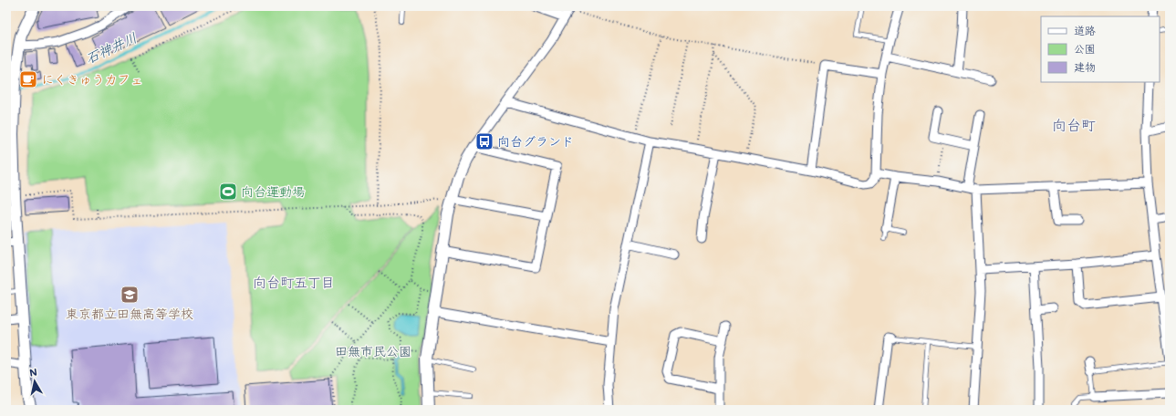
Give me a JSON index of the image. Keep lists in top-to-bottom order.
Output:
{
  "districts": ["向台町", "向台町五丁目"],
  "water": ["石神井川"],
  "parks": ["田無市民公園"],
  "places": {
    "cafe": ["にくきゅうカフェ"],
    "bus stop": ["向台グランド"],
    "sports": ["向台運動場"],
    "school or university": ["東京都立田無高等学校"]
  },
  "legend": ["道路", "公園", "建物"],
  "north": "top"
}
